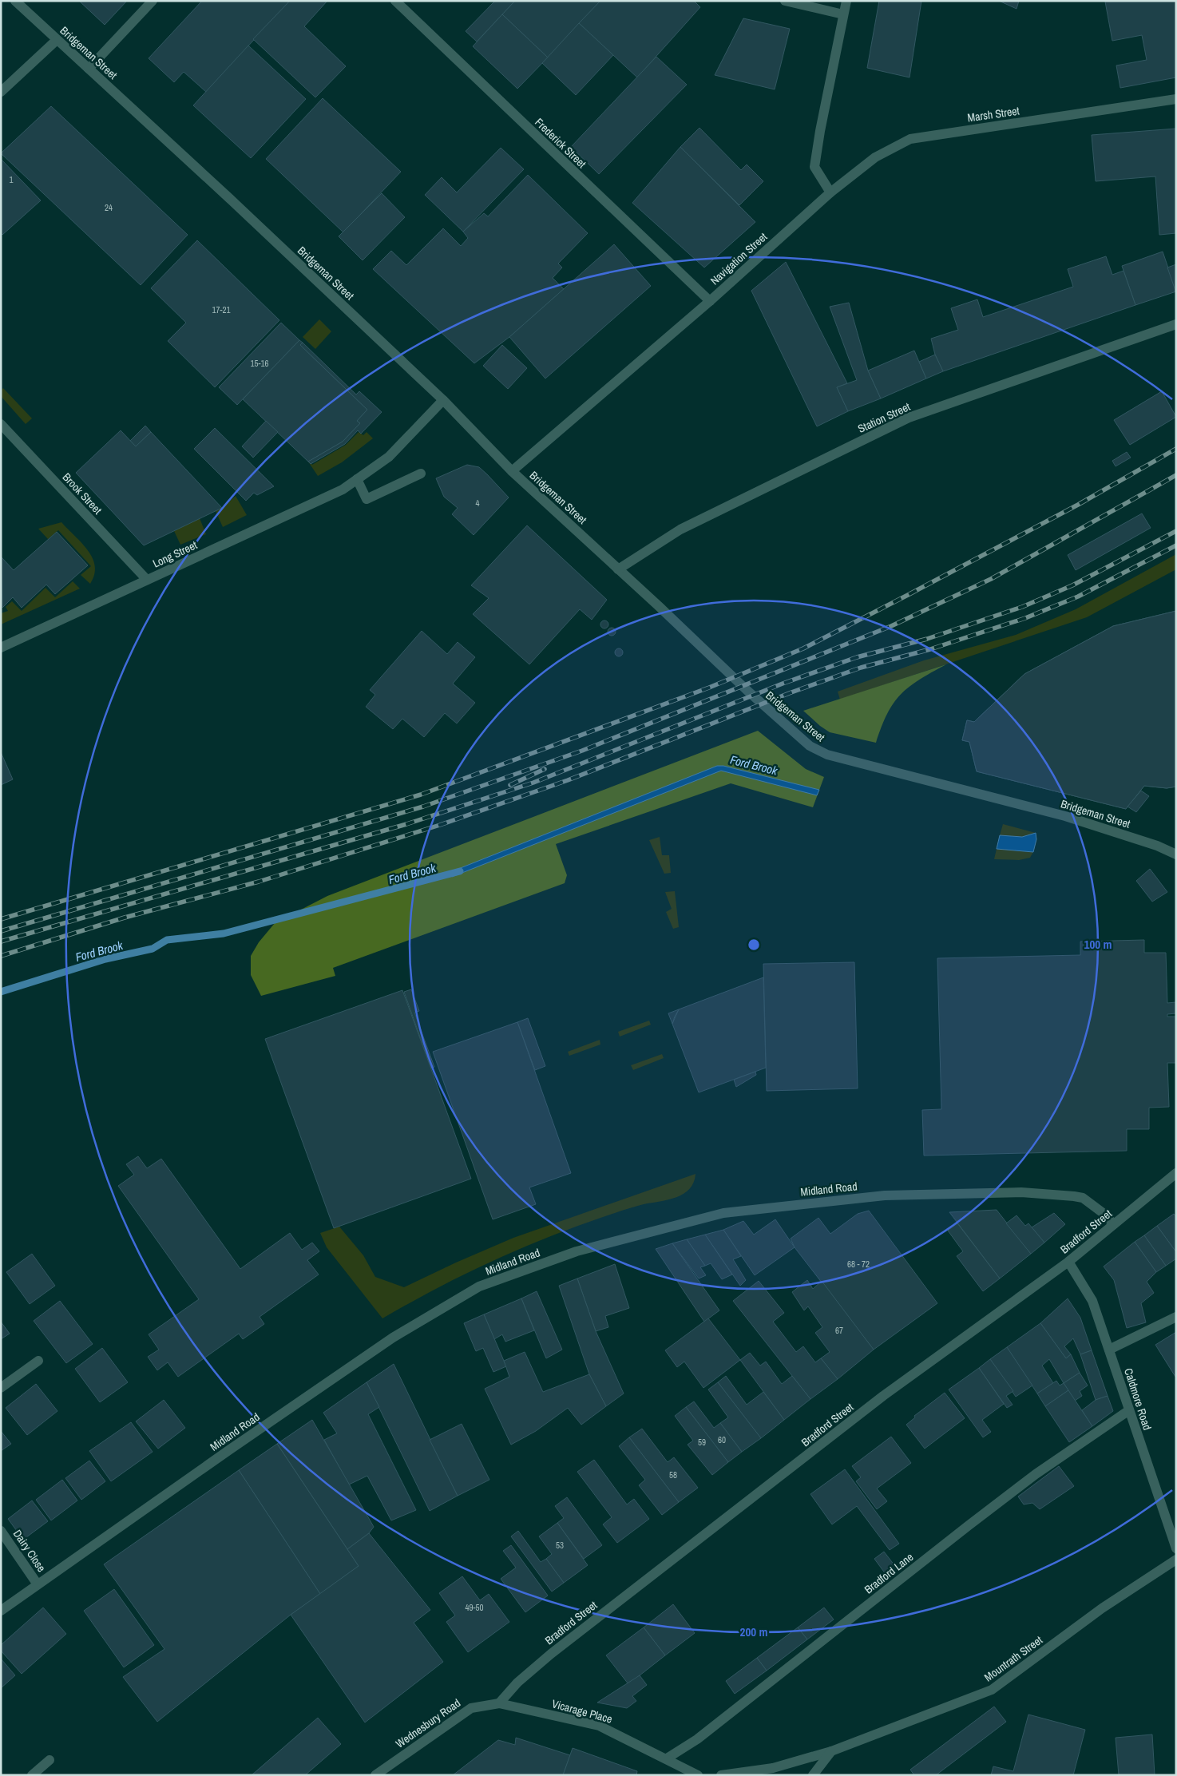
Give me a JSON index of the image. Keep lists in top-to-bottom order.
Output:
{
  "streets": {
    "street": [
      "Bridgeman Street",
      "Marsh Street",
      "Frederick Street",
      "Navigation Street",
      "Station Street",
      "Brook Street",
      "Long Street",
      "Midland Road",
      "Bradford Street",
      "Caldmore Road",
      "Dairy Close",
      "Bradford Lane",
      "Mountrath Street",
      "Vicarage Place",
      "Wednesbury Road"
    ]
  },
  "crossings": [
    ["Bridgeman Street", "Navigation Street"],
    ["Bridgeman Street", "Station Street"],
    ["Bridgeman Street", "Long Street"],
    ["Marsh Street", "Navigation Street"],
    ["Frederick Street", "Navigation Street"],
    ["Brook Street", "Long Street"],
    ["Midland Road", "Bradford Street"],
    ["Midland Road", "Dairy Close"],
    ["Bradford Street", "Caldmore Road"],
    ["Bradford Street", "Vicarage Place"],
    ["Bradford Street", "Wednesbury Road"],
    ["Caldmore Road", "Bradford Lane"],
    ["Bradford Lane", "Vicarage Place"],
    ["Vicarage Place", "Wednesbury Road"]
  ],
  "water": ["Ford Brook"],
  "house_numbers": [
    "1",
    "24",
    "17-21",
    "15-16",
    "4",
    "68 - 72",
    "67",
    "60",
    "59",
    "58",
    "53",
    "49-50"
  ],
  "rings": ["100 m", "200 m"]
}
